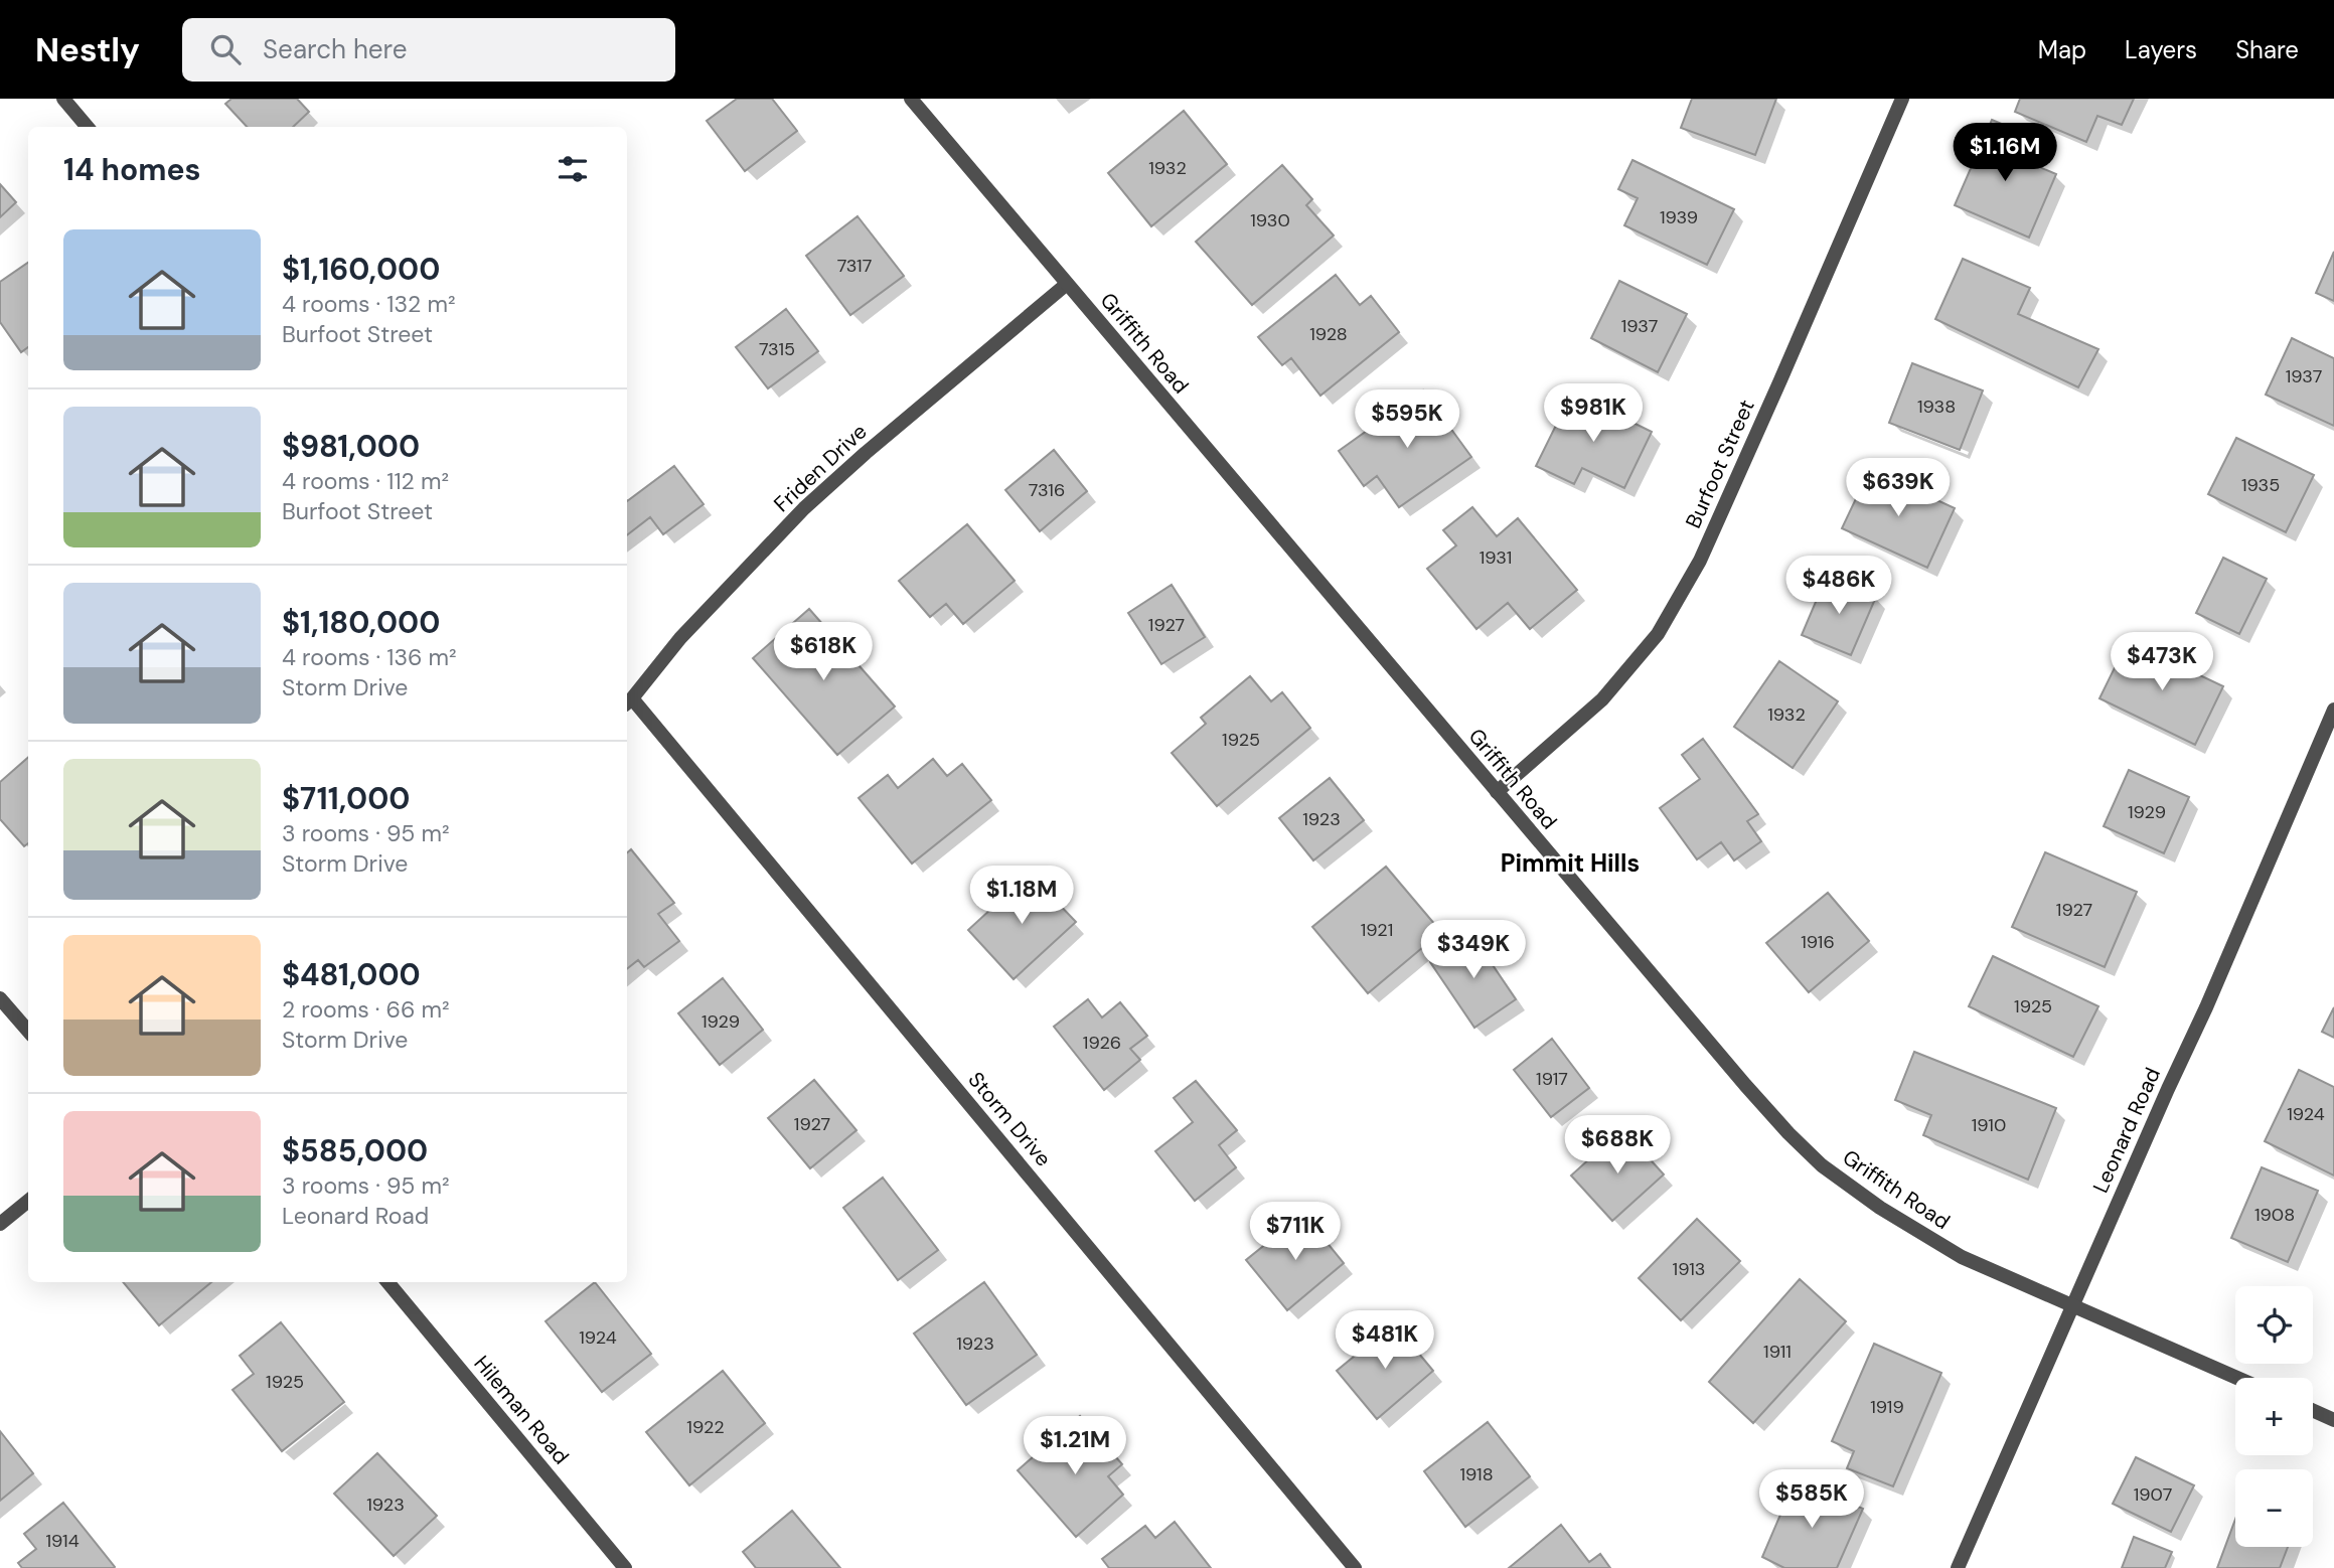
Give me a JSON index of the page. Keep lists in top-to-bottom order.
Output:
{
  "streets": {
    "street": [
      "Griffith Road",
      "Burfoot Street",
      "Friden Drive",
      "Storm Drive",
      "Leonard Road",
      "Hileman Road"
    ]
  },
  "crossings": [
    ["Griffith Road", "Burfoot Street"],
    ["Griffith Road", "Friden Drive"],
    ["Griffith Road", "Leonard Road"],
    ["Friden Drive", "Storm Drive"]
  ],
  "districts": ["Pimmit Hills"],
  "house_numbers": [
    "1932",
    "1939",
    "1930",
    "7317",
    "1937",
    "1928",
    "7315",
    "1937",
    "1938",
    "1935",
    "7316",
    "1931",
    "1927",
    "1932",
    "1925",
    "1929",
    "1923",
    "1927",
    "1921",
    "1916",
    "1925",
    "1929",
    "1926",
    "1917",
    "1924",
    "1927",
    "1910",
    "1908",
    "1913",
    "1924",
    "1923",
    "1911",
    "1925",
    "1919",
    "1922",
    "1918",
    "1907",
    "1923",
    "1914"
  ],
  "page": {
    "header": "Nestly",
    "search": "Search here",
    "nav": ["Map", "Layers", "Share"],
    "price": [
      "$1.16M",
      "$981K",
      "$595K",
      "$639K",
      "$486K",
      "$618K",
      "$473K",
      "$1.18M",
      "$349K",
      "$688K",
      "$711K",
      "$481K",
      "$1.21M",
      "$585K"
    ],
    "heading": "14 homes",
    "list": [
      {
        "name": "$1,160,000",
        "note": "4 rooms · 132 m² · Burfoot Street"
      },
      {
        "name": "$981,000",
        "note": "4 rooms · 112 m² · Burfoot Street"
      },
      {
        "name": "$1,180,000",
        "note": "4 rooms · 136 m² · Storm Drive"
      },
      {
        "name": "$711,000",
        "note": "3 rooms · 95 m² · Storm Drive"
      },
      {
        "name": "$481,000",
        "note": "2 rooms · 66 m² · Storm Drive"
      },
      {
        "name": "$585,000",
        "note": "3 rooms · 95 m² · Leonard Road"
      }
    ],
    "map_buttons": ["+", "−"]
  }
}
